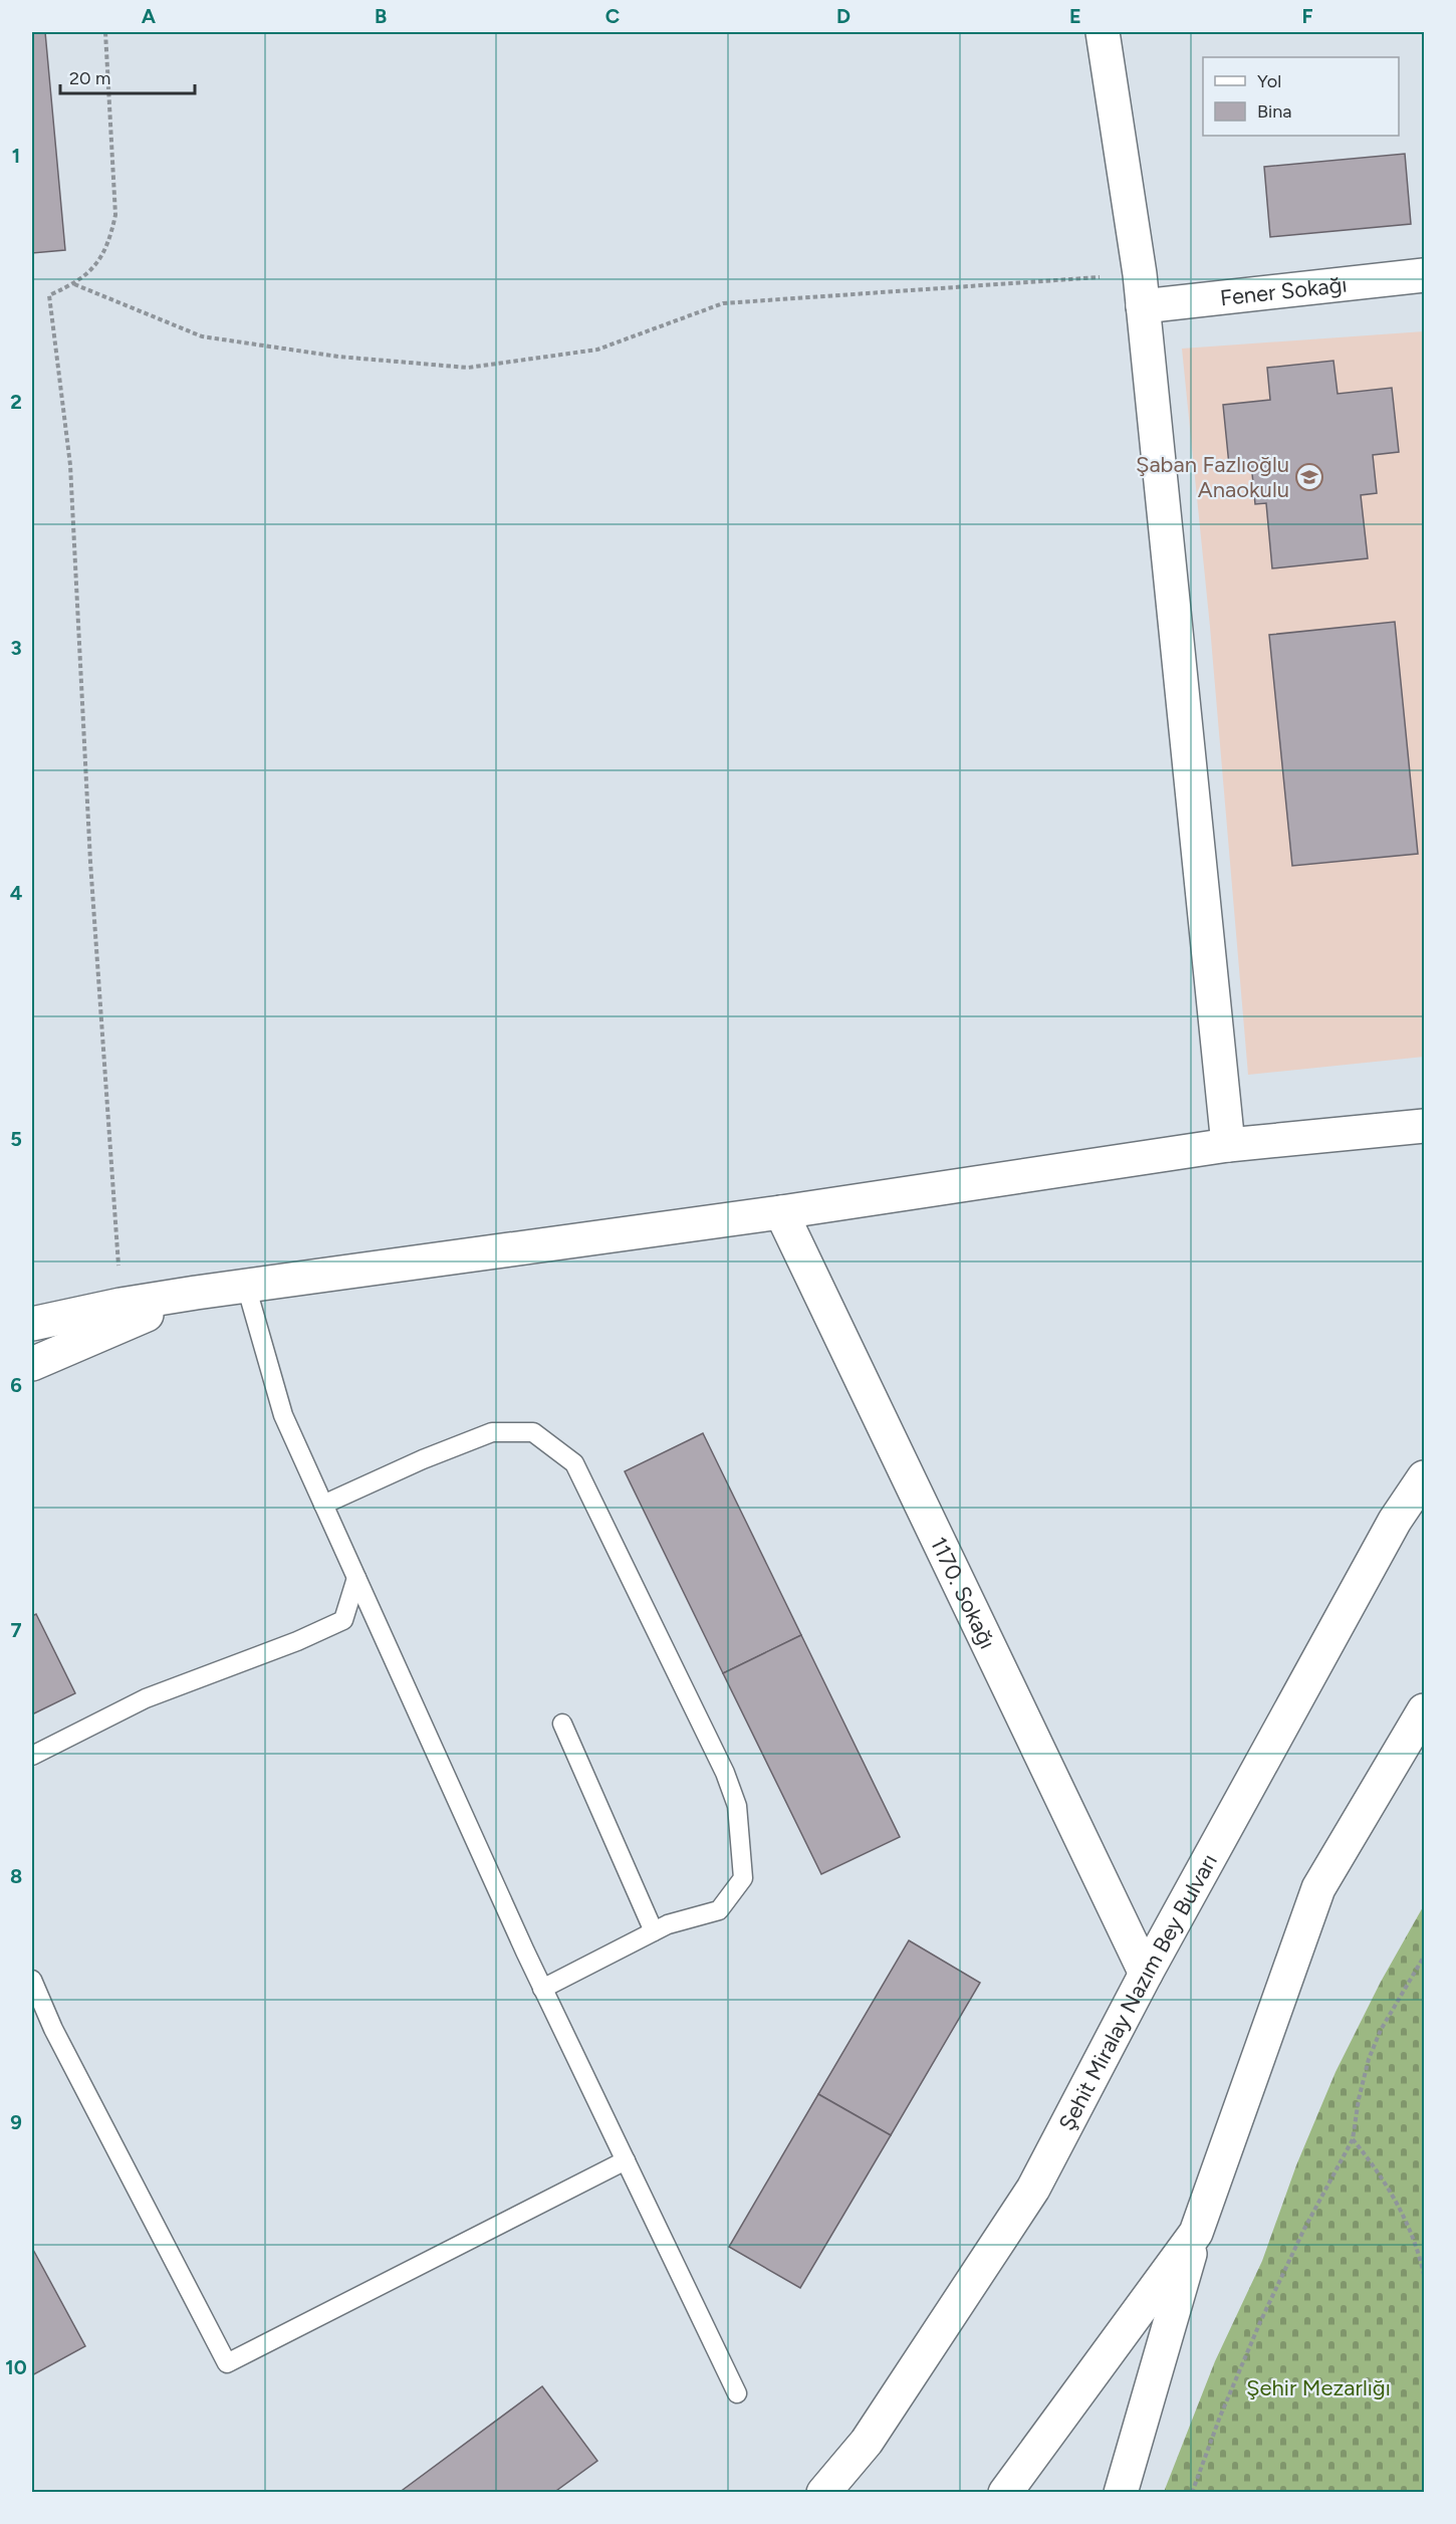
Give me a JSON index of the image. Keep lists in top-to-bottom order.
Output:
{
  "streets": {
    "street": ["Fener Sokağı", "1170. Sokağı", "Şehit Miralay Nazım Bey Bulvarı"]
  },
  "crossings": [
    ["1170. Sokağı", "Şehit Miralay Nazım Bey Bulvarı"]
  ],
  "parks": ["Şehir Mezarlığı"],
  "places": {
    "school or university": ["Şaban Fazlıoğlu Anaokulu"]
  },
  "legend": ["Yol", "Bina"],
  "scale_bar": "20 m",
  "grid": {
    "columns": [
      "A",
      "B",
      "C",
      "D",
      "E",
      "F"
    ],
    "rows": [
      "1",
      "2",
      "3",
      "4",
      "5",
      "6",
      "7",
      "8",
      "9",
      "10"
    ]
  }
}
